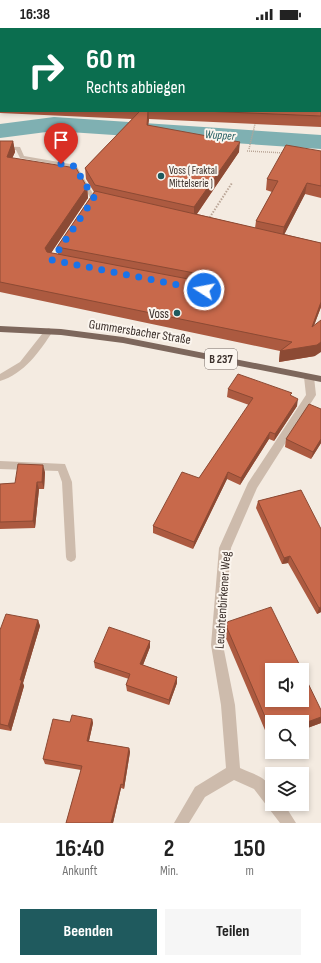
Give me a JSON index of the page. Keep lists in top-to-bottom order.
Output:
{
  "streets": {
    "main road": ["Gummersbacher Straße", "B 237"],
    "street": ["Leuchtenbirkener Weg"]
  },
  "crossings": [
    ["Gummersbacher Straße", "Leuchtenbirkener Weg"]
  ],
  "water": ["Wupper"],
  "places": ["Voss ( Fraktal Mittelserie )", "Voss"],
  "page": {
    "status": "16:38",
    "turn": ["60 m", "Rechts abbiegen"],
    "eta": [
      "16:40",
      "Ankunft",
      "2",
      "Min.",
      "150",
      "m"
    ],
    "buttons": ["Beenden", "Teilen"]
  }
}
